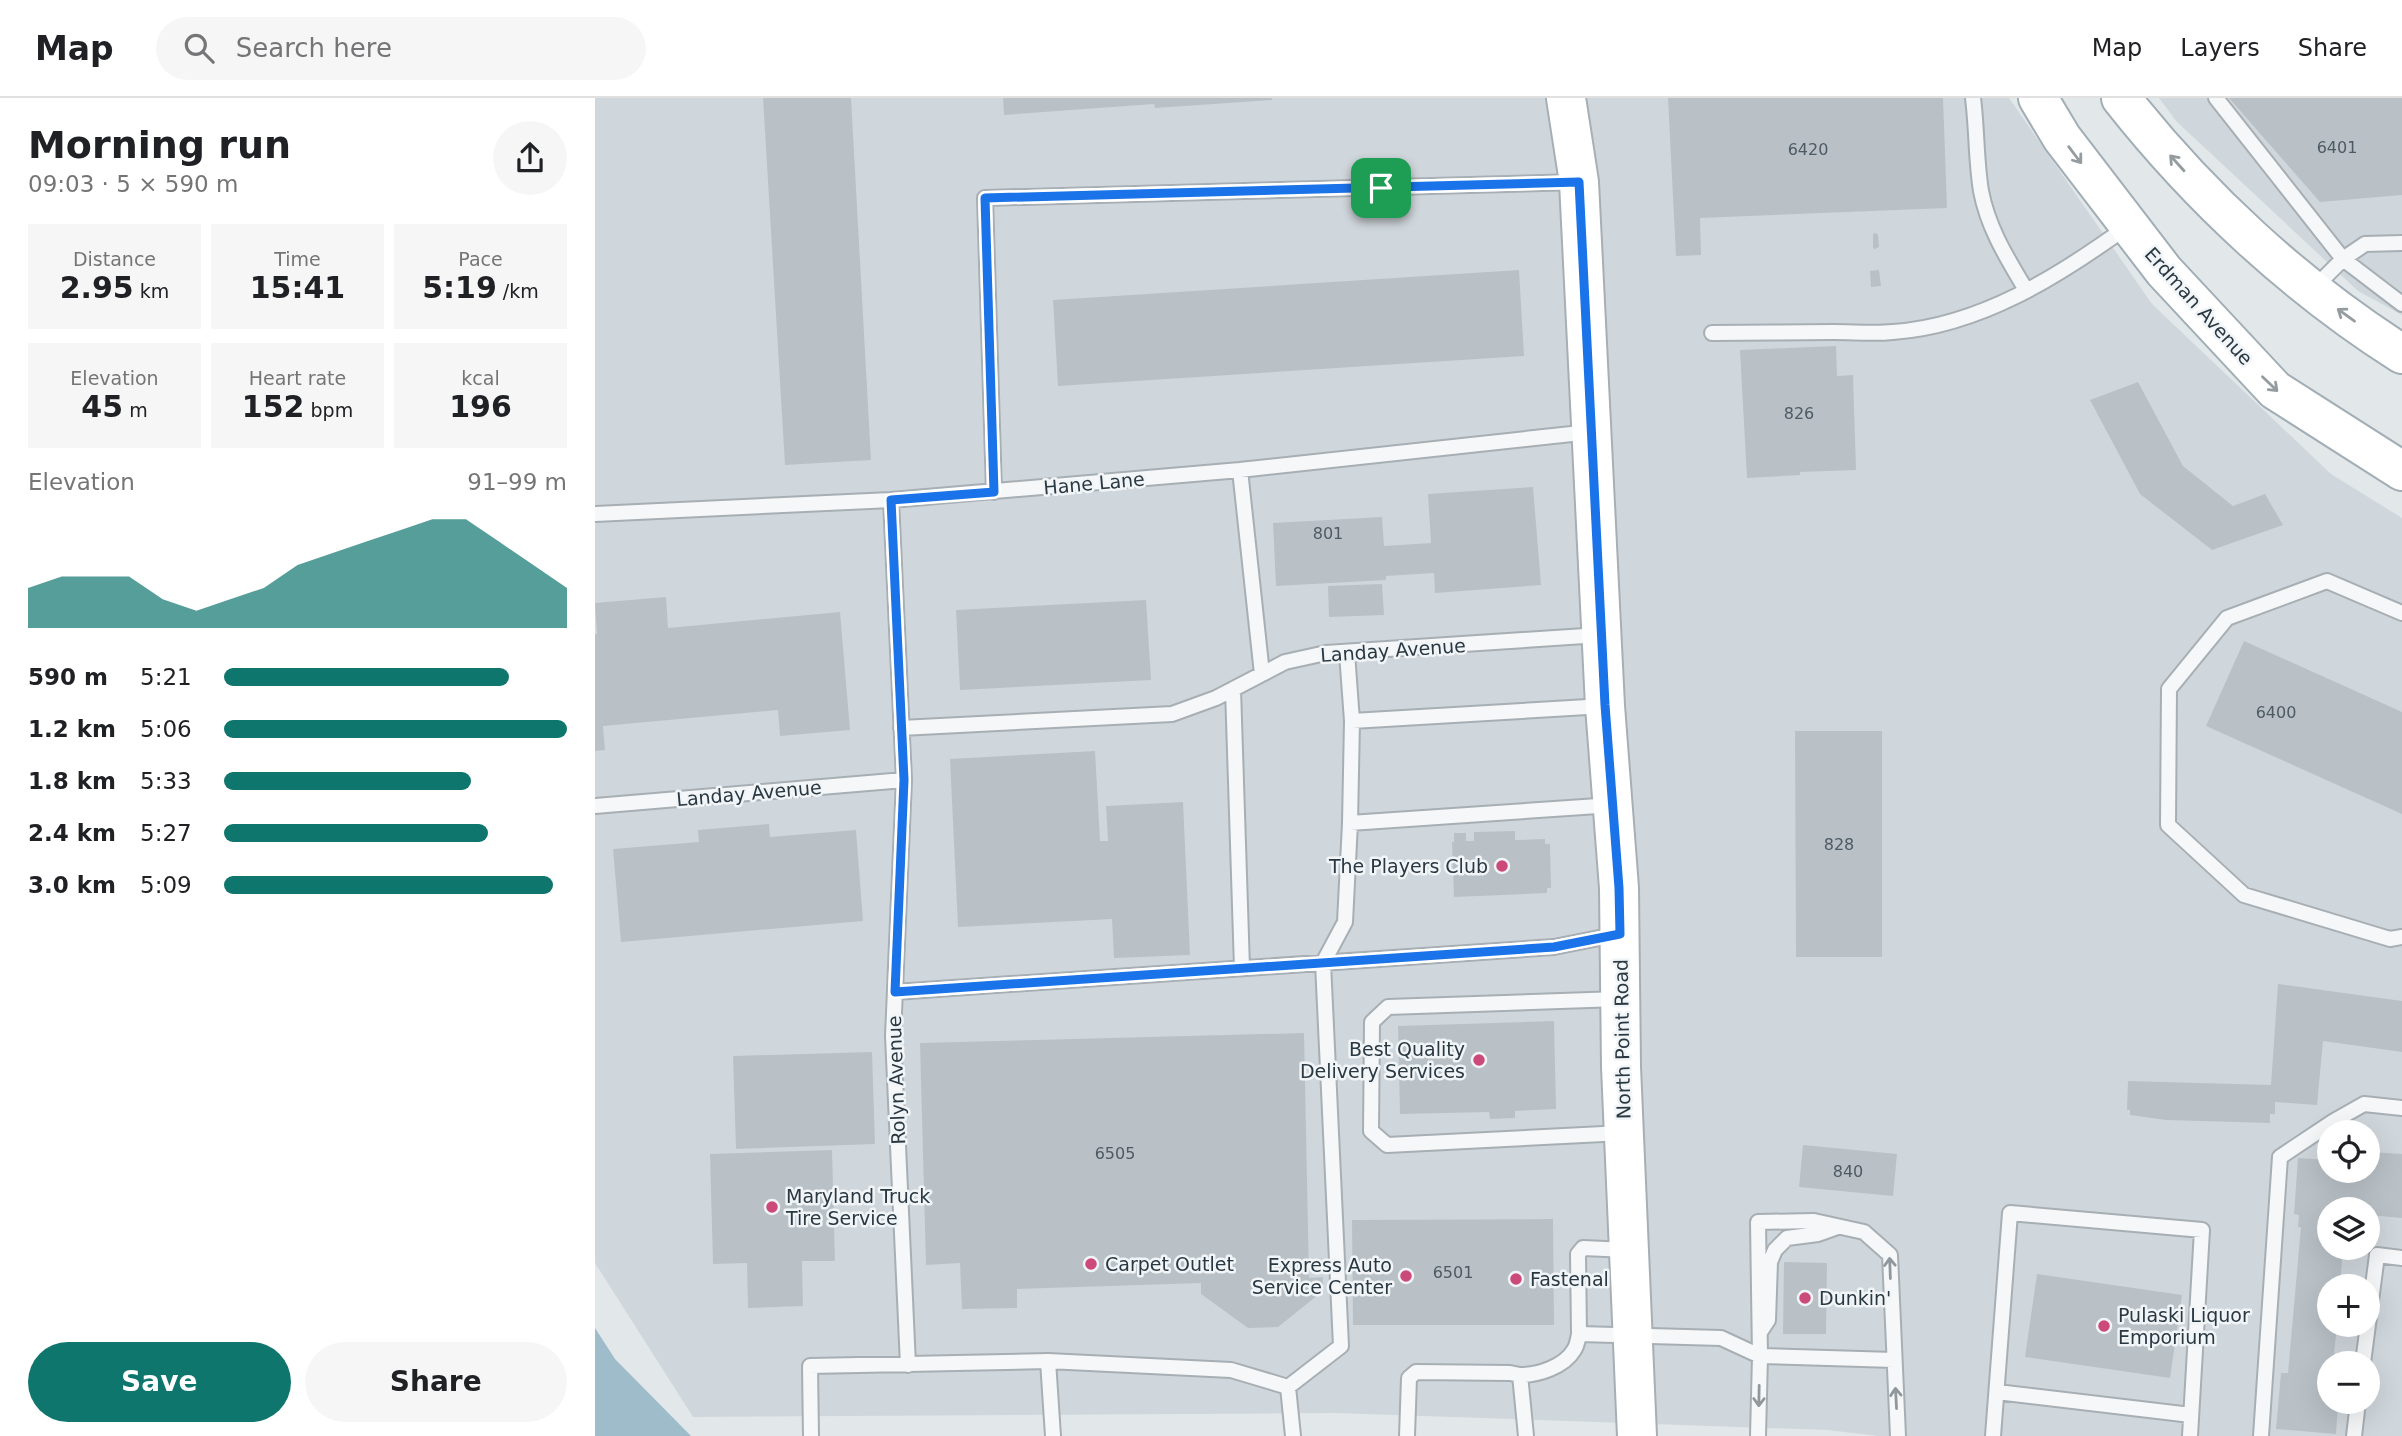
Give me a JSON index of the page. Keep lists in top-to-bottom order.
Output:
{
  "streets": {
    "street": ["Erdman Avenue", "North Point Road"],
    "lane": ["Hane Lane", "Landay Avenue", "Rolyn Avenue"]
  },
  "crossings": [
    ["Hane Lane", "North Point Road"],
    ["Hane Lane", "Rolyn Avenue"],
    ["Landay Avenue", "North Point Road"],
    ["Landay Avenue", "Rolyn Avenue"]
  ],
  "places": [
    "The Players Club",
    "Best Quality Delivery Services",
    "Maryland Truck Tire Service",
    "Carpet Outlet",
    "Express Auto Service Center",
    "Fastenal",
    "Dunkin'",
    "Pulaski Liquor Emporium"
  ],
  "house_numbers": [
    "6401",
    "6420",
    "826",
    "801",
    "6400",
    "828",
    "6505",
    "840",
    "6501"
  ],
  "page": {
    "header": "Map",
    "search": "Search here",
    "nav": ["Map", "Layers", "Share"],
    "heading": ["Morning run", "09:03 · 5 × 590 m"],
    "stats": [
      ["Distance", "2.95 km"],
      ["Time", "15:41"],
      ["Pace", "5:19 /km"],
      ["Elevation", "45 m"],
      ["Heart rate", "152 bpm"],
      ["kcal", "196"]
    ],
    "chart": ["Elevation", "91–99 m"],
    "list": [
      {
        "name": "590 m",
        "note": "5:21"
      },
      {
        "name": "1.2 km",
        "note": "5:06"
      },
      {
        "name": "1.8 km",
        "note": "5:33"
      },
      {
        "name": "2.4 km",
        "note": "5:27"
      },
      {
        "name": "3.0 km",
        "note": "5:09"
      }
    ],
    "map_buttons": ["+", "−"],
    "buttons": ["Save", "Share"]
  }
}
